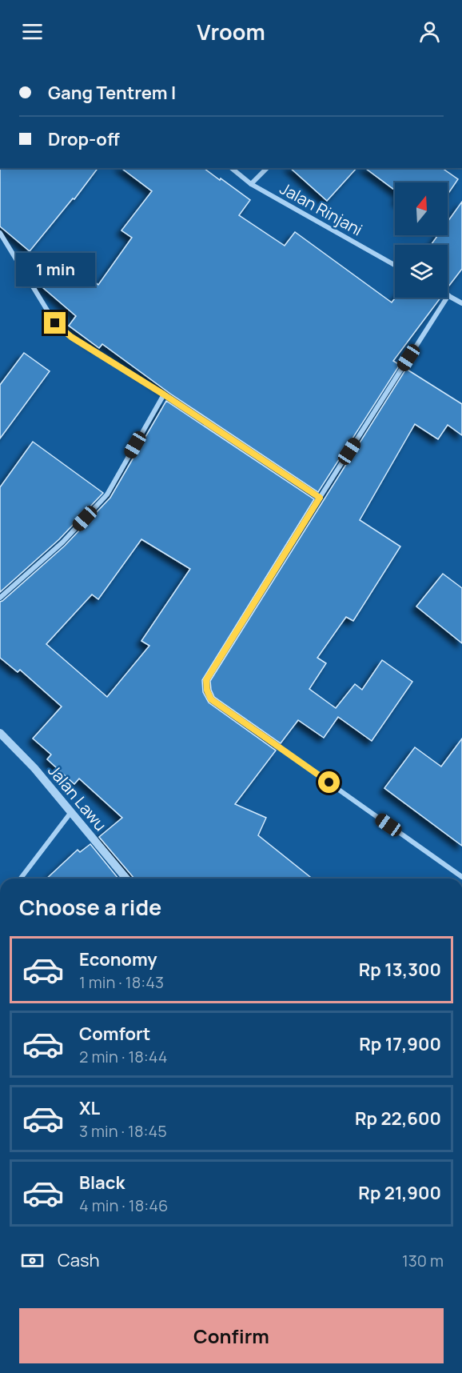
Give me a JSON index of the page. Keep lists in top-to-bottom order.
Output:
{
  "streets": {
    "street": ["Jalan Rinjani", "Jalan Lawu"]
  },
  "north": "top",
  "page": {
    "header": "Vroom",
    "banner": ["Gang Tentrem I", "Drop-off"],
    "bubble": "1 min",
    "heading": "Choose a ride",
    "list": [
      {
        "name": "Economy",
        "note": "1 min · 18:43",
        "value": "Rp 13,300"
      },
      {
        "name": "Comfort",
        "note": "2 min · 18:44",
        "value": "Rp 17,900"
      },
      {
        "name": "XL",
        "note": "3 min · 18:45",
        "value": "Rp 22,600"
      },
      {
        "name": "Black",
        "note": "4 min · 18:46",
        "value": "Rp 21,900"
      }
    ],
    "pay": ["Cash", "130 m"],
    "buttons": "Confirm"
  }
}
